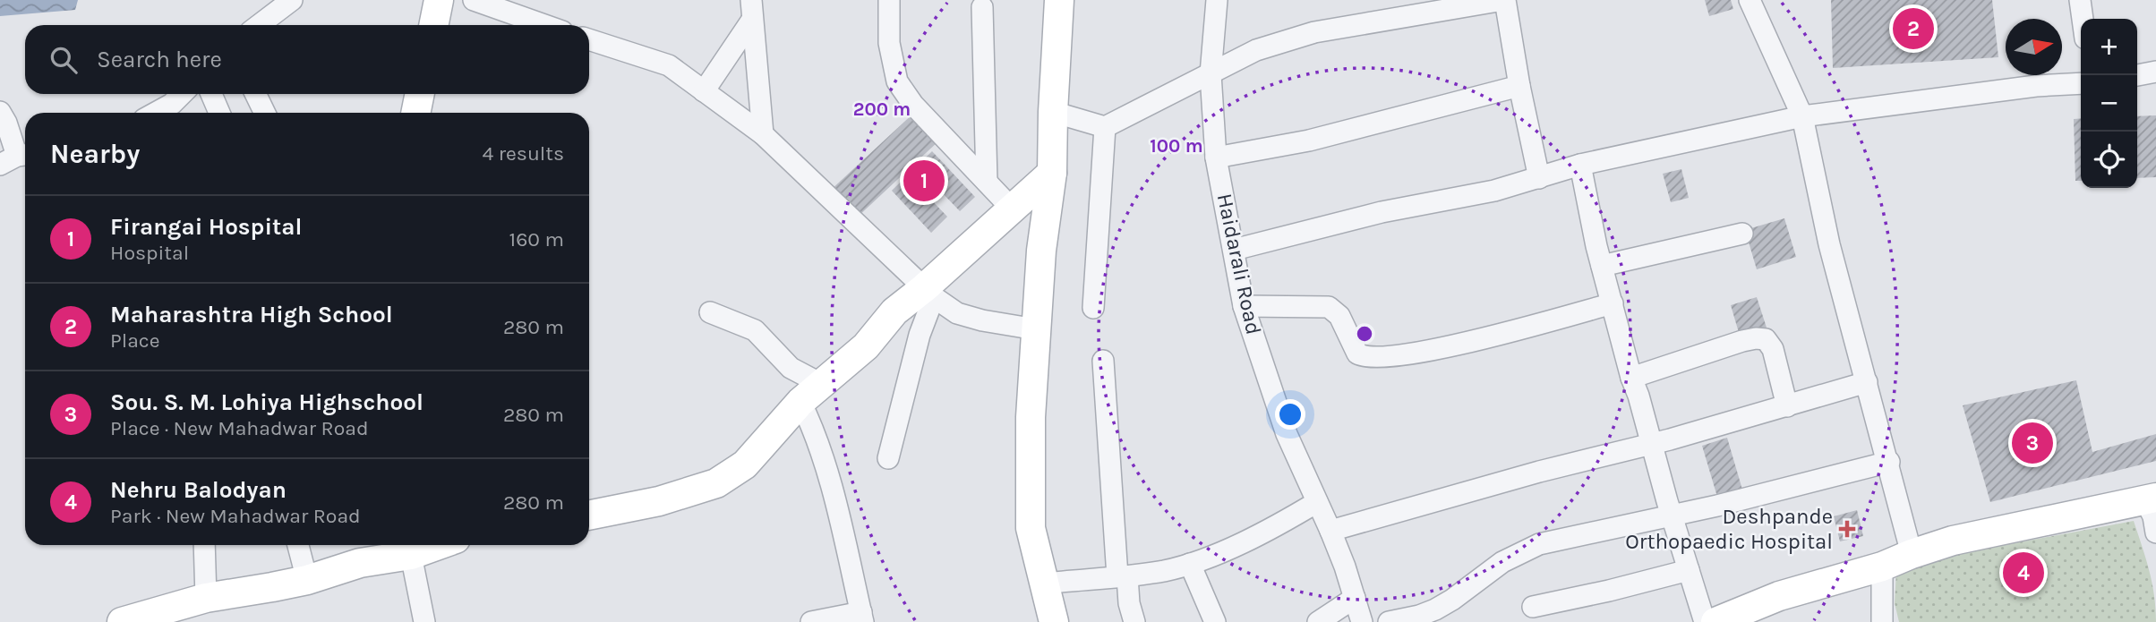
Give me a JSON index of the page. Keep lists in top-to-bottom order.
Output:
{
  "streets": {
    "street": ["Haidarali Road"]
  },
  "places": {
    "health": ["Deshpande Orthopaedic Hospital"]
  },
  "north": "right",
  "page": {
    "pins": [
      "2",
      "1",
      "3",
      "4"
    ],
    "map_buttons": ["+", "−"],
    "search": "Search here",
    "heading": ["Nearby", "4 results"],
    "list": [
      {
        "mark": "1",
        "name": "Firangai Hospital",
        "note": "Hospital",
        "value": "160 m"
      },
      {
        "mark": "2",
        "name": "Maharashtra High School",
        "note": "Place",
        "value": "280 m"
      },
      {
        "mark": "3",
        "name": "Sou. S. M. Lohiya Highschool",
        "note": "Place · New Mahadwar Road",
        "value": "280 m"
      },
      {
        "mark": "4",
        "name": "Nehru Balodyan",
        "note": "Park · New Mahadwar Road",
        "value": "280 m"
      }
    ]
  },
  "rings": ["200 m", "100 m"]
}
